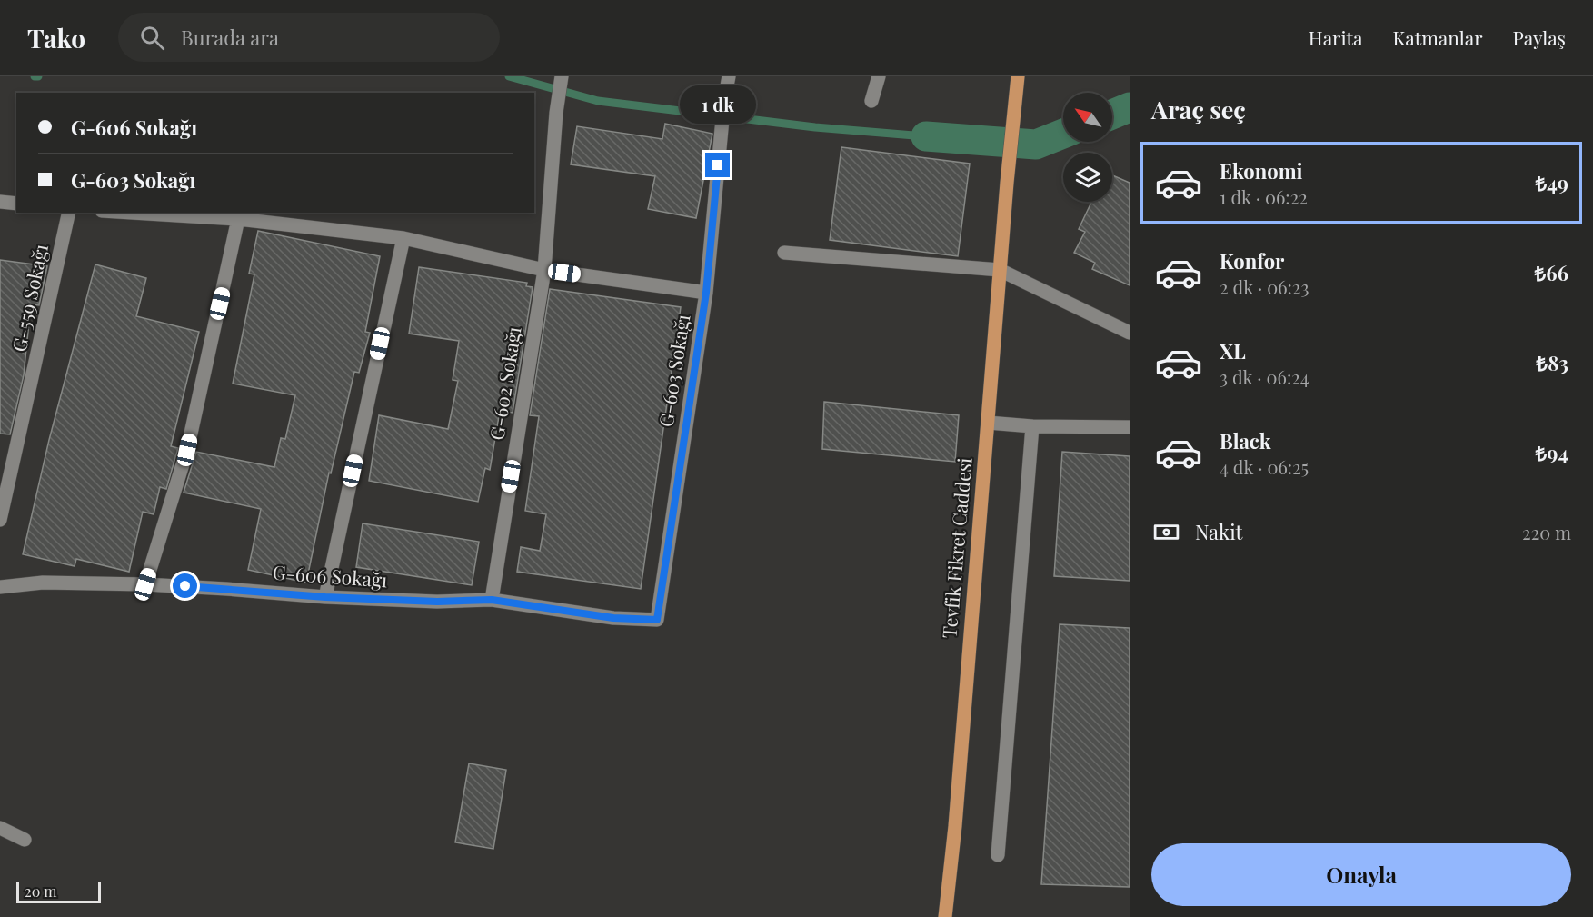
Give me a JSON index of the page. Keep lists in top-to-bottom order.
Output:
{
  "streets": {
    "main road": ["Tevfik Fikret Caddesi"],
    "street": [
      "G-559 Sokağı",
      "G-603 Sokağı",
      "G-602 Sokağı",
      "G-606 Sokağı"
    ]
  },
  "crossings": [
    ["G-603 Sokağı", "G-606 Sokağı"],
    ["G-602 Sokağı", "G-606 Sokağı"]
  ],
  "scale_bar": "20 m",
  "north": "top left",
  "page": {
    "header": "Tako",
    "search": "Burada ara",
    "nav": ["Harita", "Katmanlar", "Paylaş"],
    "heading": "Araç seç",
    "bubble": "1 dk",
    "banner": ["G-606 Sokağı", "G-603 Sokağı"],
    "list": [
      {
        "name": "Ekonomi",
        "note": "1 dk · 06:22",
        "value": "₺49"
      },
      {
        "name": "Konfor",
        "note": "2 dk · 06:23",
        "value": "₺66"
      },
      {
        "name": "XL",
        "note": "3 dk · 06:24",
        "value": "₺83"
      },
      {
        "name": "Black",
        "note": "4 dk · 06:25",
        "value": "₺94"
      }
    ],
    "pay": ["Nakit", "220 m"],
    "buttons": "Onayla",
    "scale": "20 m"
  }
}
